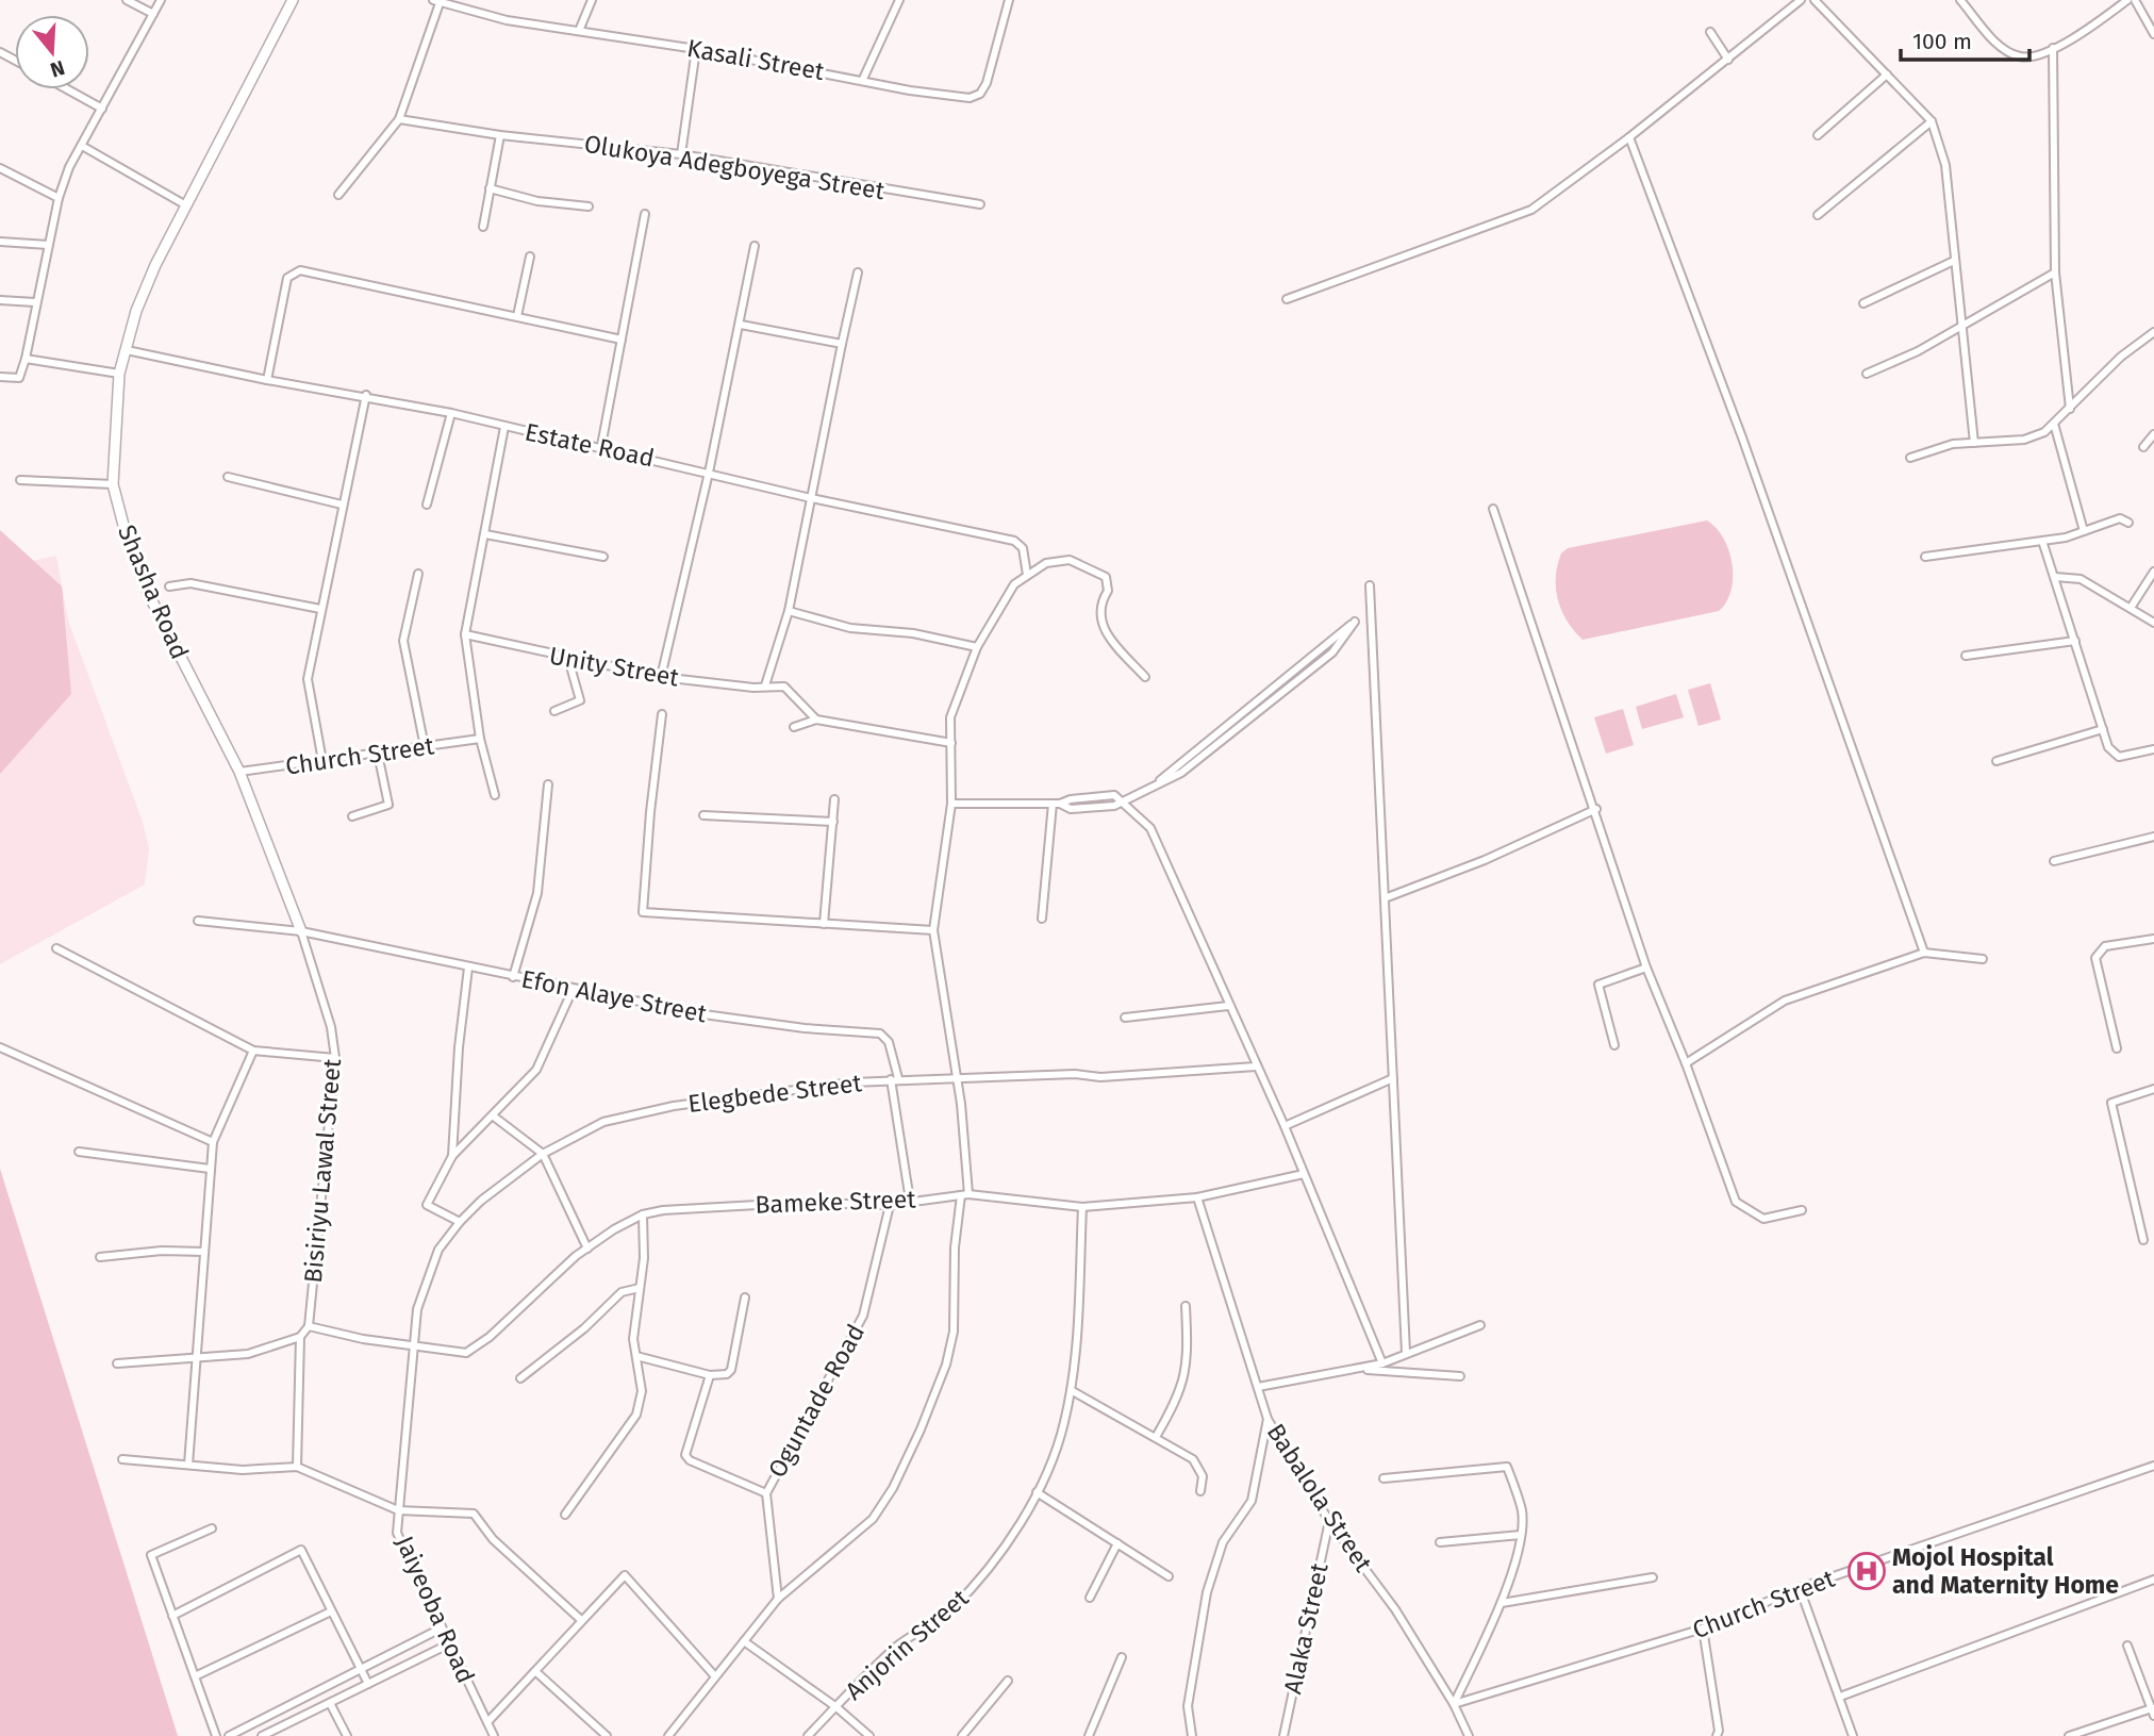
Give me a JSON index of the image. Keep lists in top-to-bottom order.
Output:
{
  "streets": {
    "street": [
      "Kasali Street",
      "Olukoya Adegboyega Street",
      "Estate Road",
      "Shasha Road",
      "Unity Street",
      "Church Street",
      "Efon Alaye Street",
      "Elegbede Street",
      "Bisiriyu Lawal Street",
      "Bameke Street",
      "Oguntade Road",
      "Babalola Street",
      "Jaiyeoba Road",
      "Alaka Street",
      "Anjorin Street"
    ]
  },
  "crossings": [
    ["Estate Road", "Shasha Road"],
    ["Shasha Road", "Church Street"],
    ["Shasha Road", "Efon Alaye Street"],
    ["Shasha Road", "Bisiriyu Lawal Street"],
    ["Church Street", "Babalola Street"],
    ["Efon Alaye Street", "Elegbede Street"],
    ["Efon Alaye Street", "Bisiriyu Lawal Street"],
    ["Elegbede Street", "Bameke Street"],
    ["Elegbede Street", "Jaiyeoba Road"],
    ["Bisiriyu Lawal Street", "Bameke Street"],
    ["Bameke Street", "Oguntade Road"],
    ["Bameke Street", "Babalola Street"],
    ["Bameke Street", "Jaiyeoba Road"],
    ["Bameke Street", "Anjorin Street"],
    ["Babalola Street", "Alaka Street"]
  ],
  "places": {
    "hospital": ["Mojol Hospital and Maternity Home"]
  },
  "scale_bar": "100 m",
  "north": "bottom"
}
